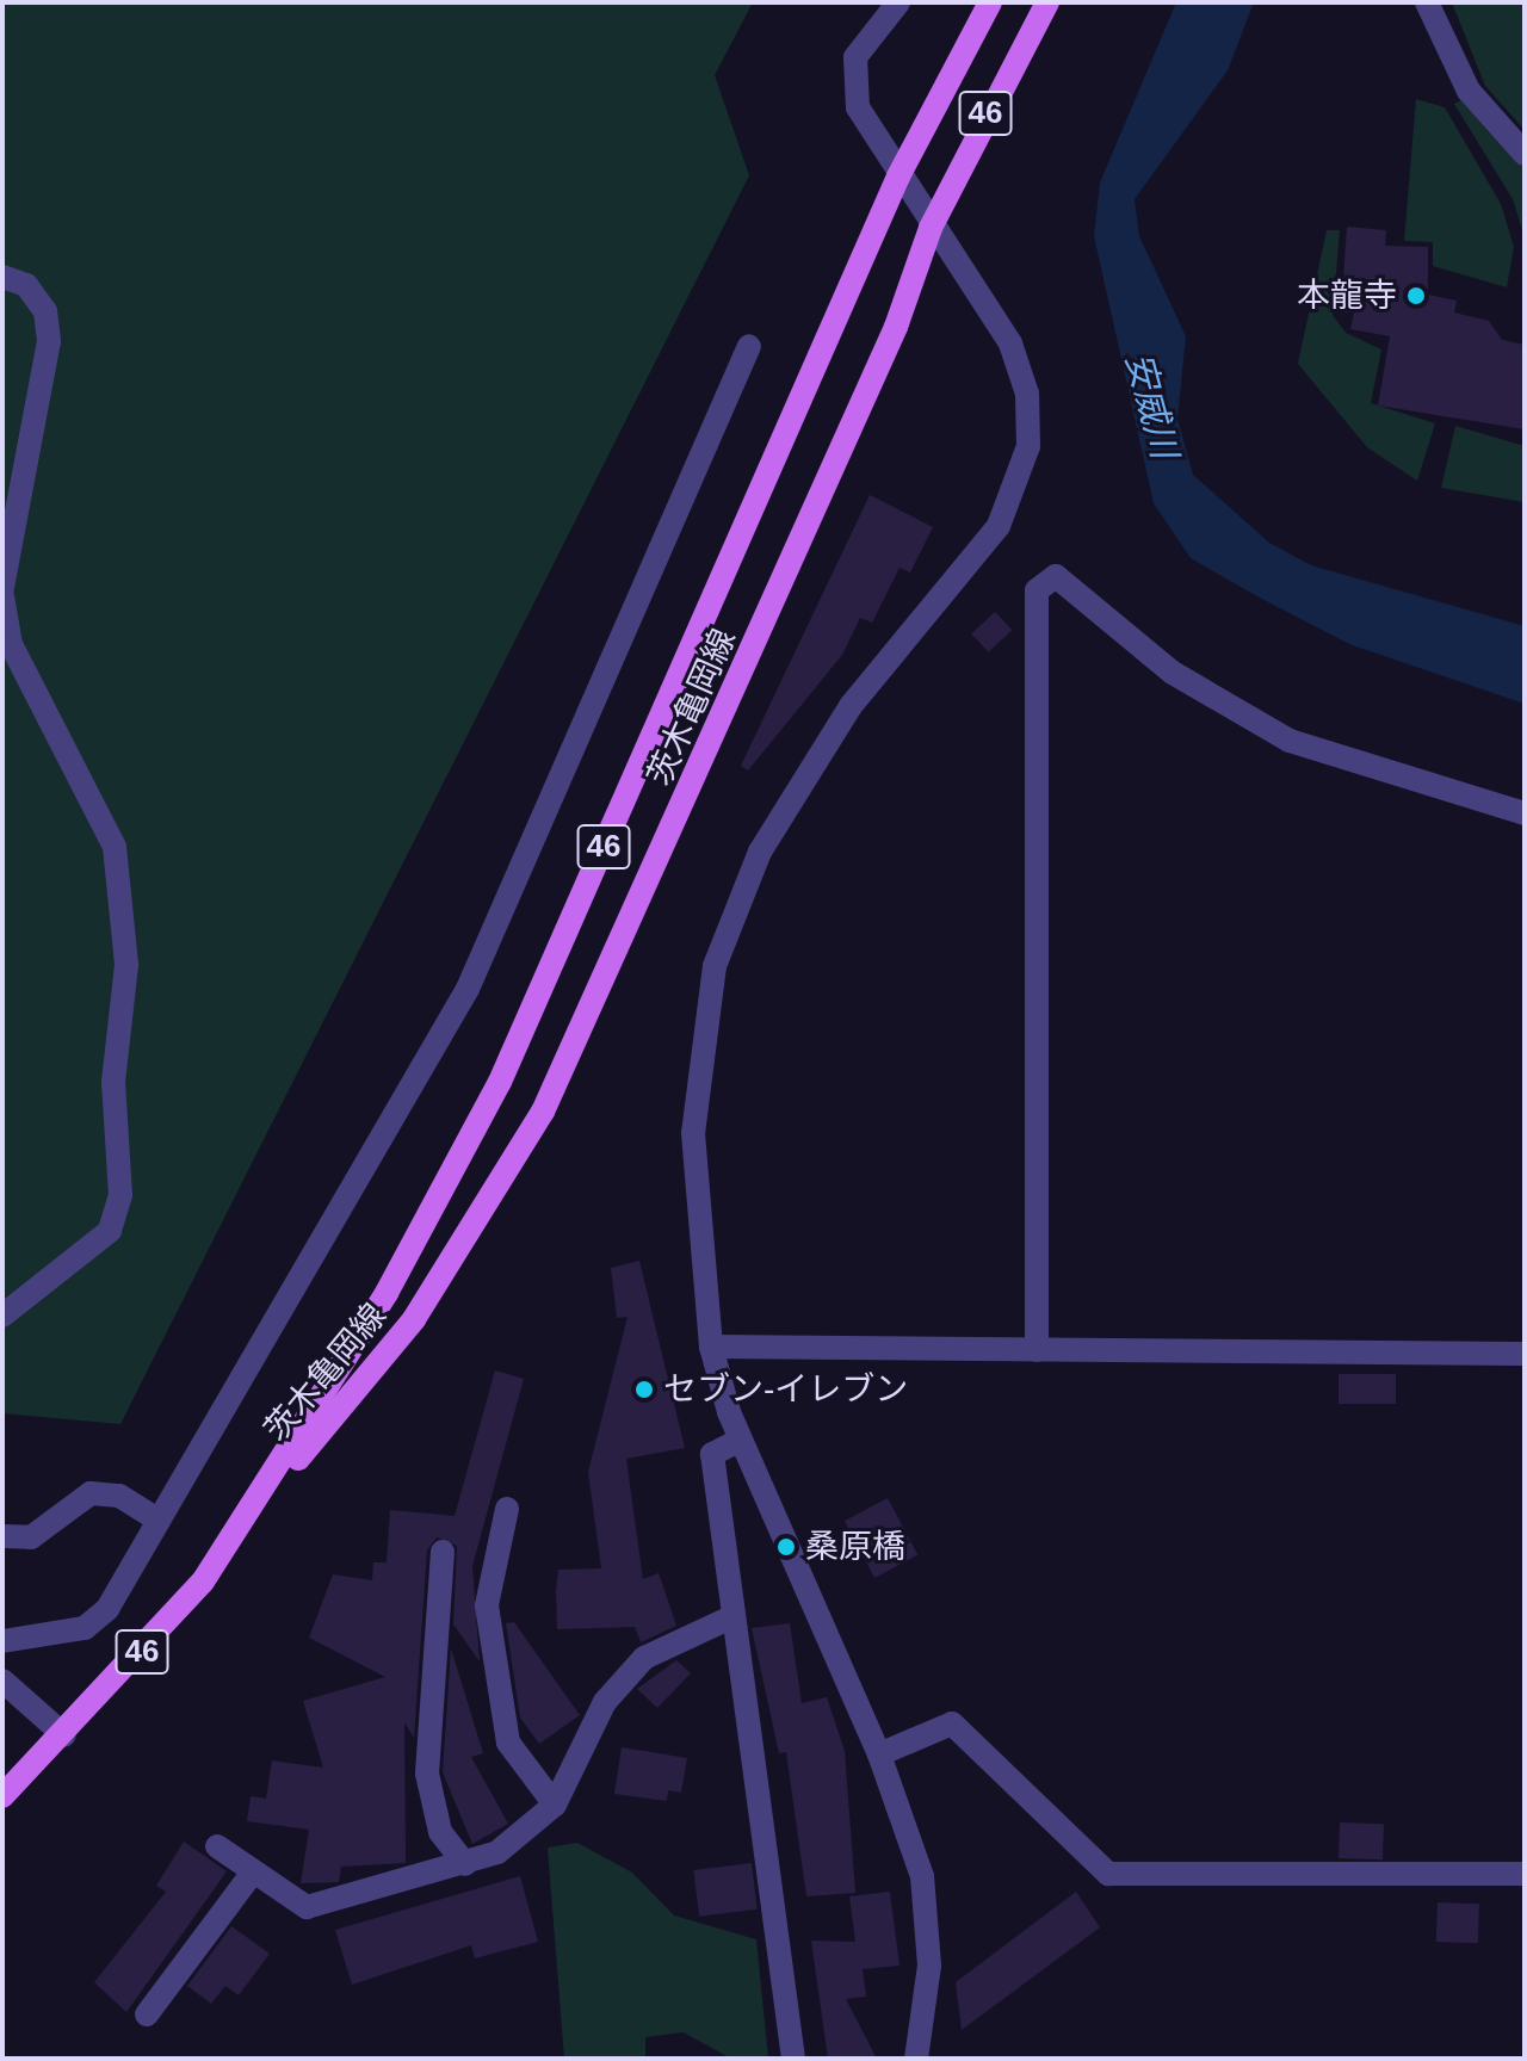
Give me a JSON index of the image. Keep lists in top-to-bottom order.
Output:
{
  "streets": {
    "main road": ["46", "茨木亀岡線"]
  },
  "water": ["安威川"],
  "places": ["本龍寺", "セブン-イレブン", "桑原橋"]
}
